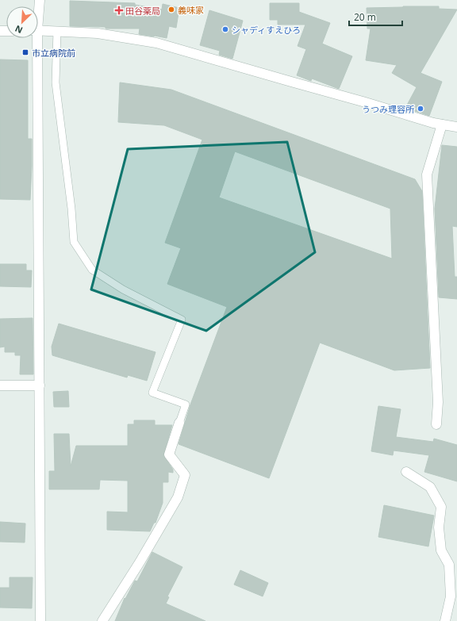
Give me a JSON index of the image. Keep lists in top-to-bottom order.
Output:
{
  "places": {
    "other": ["義味家", "シャディすえひろ", "うつみ理容所"],
    "health": ["田谷薬局"],
    "transit": ["市立病院前"]
  },
  "scale_bar": "20 m",
  "north": "bottom left"
}
